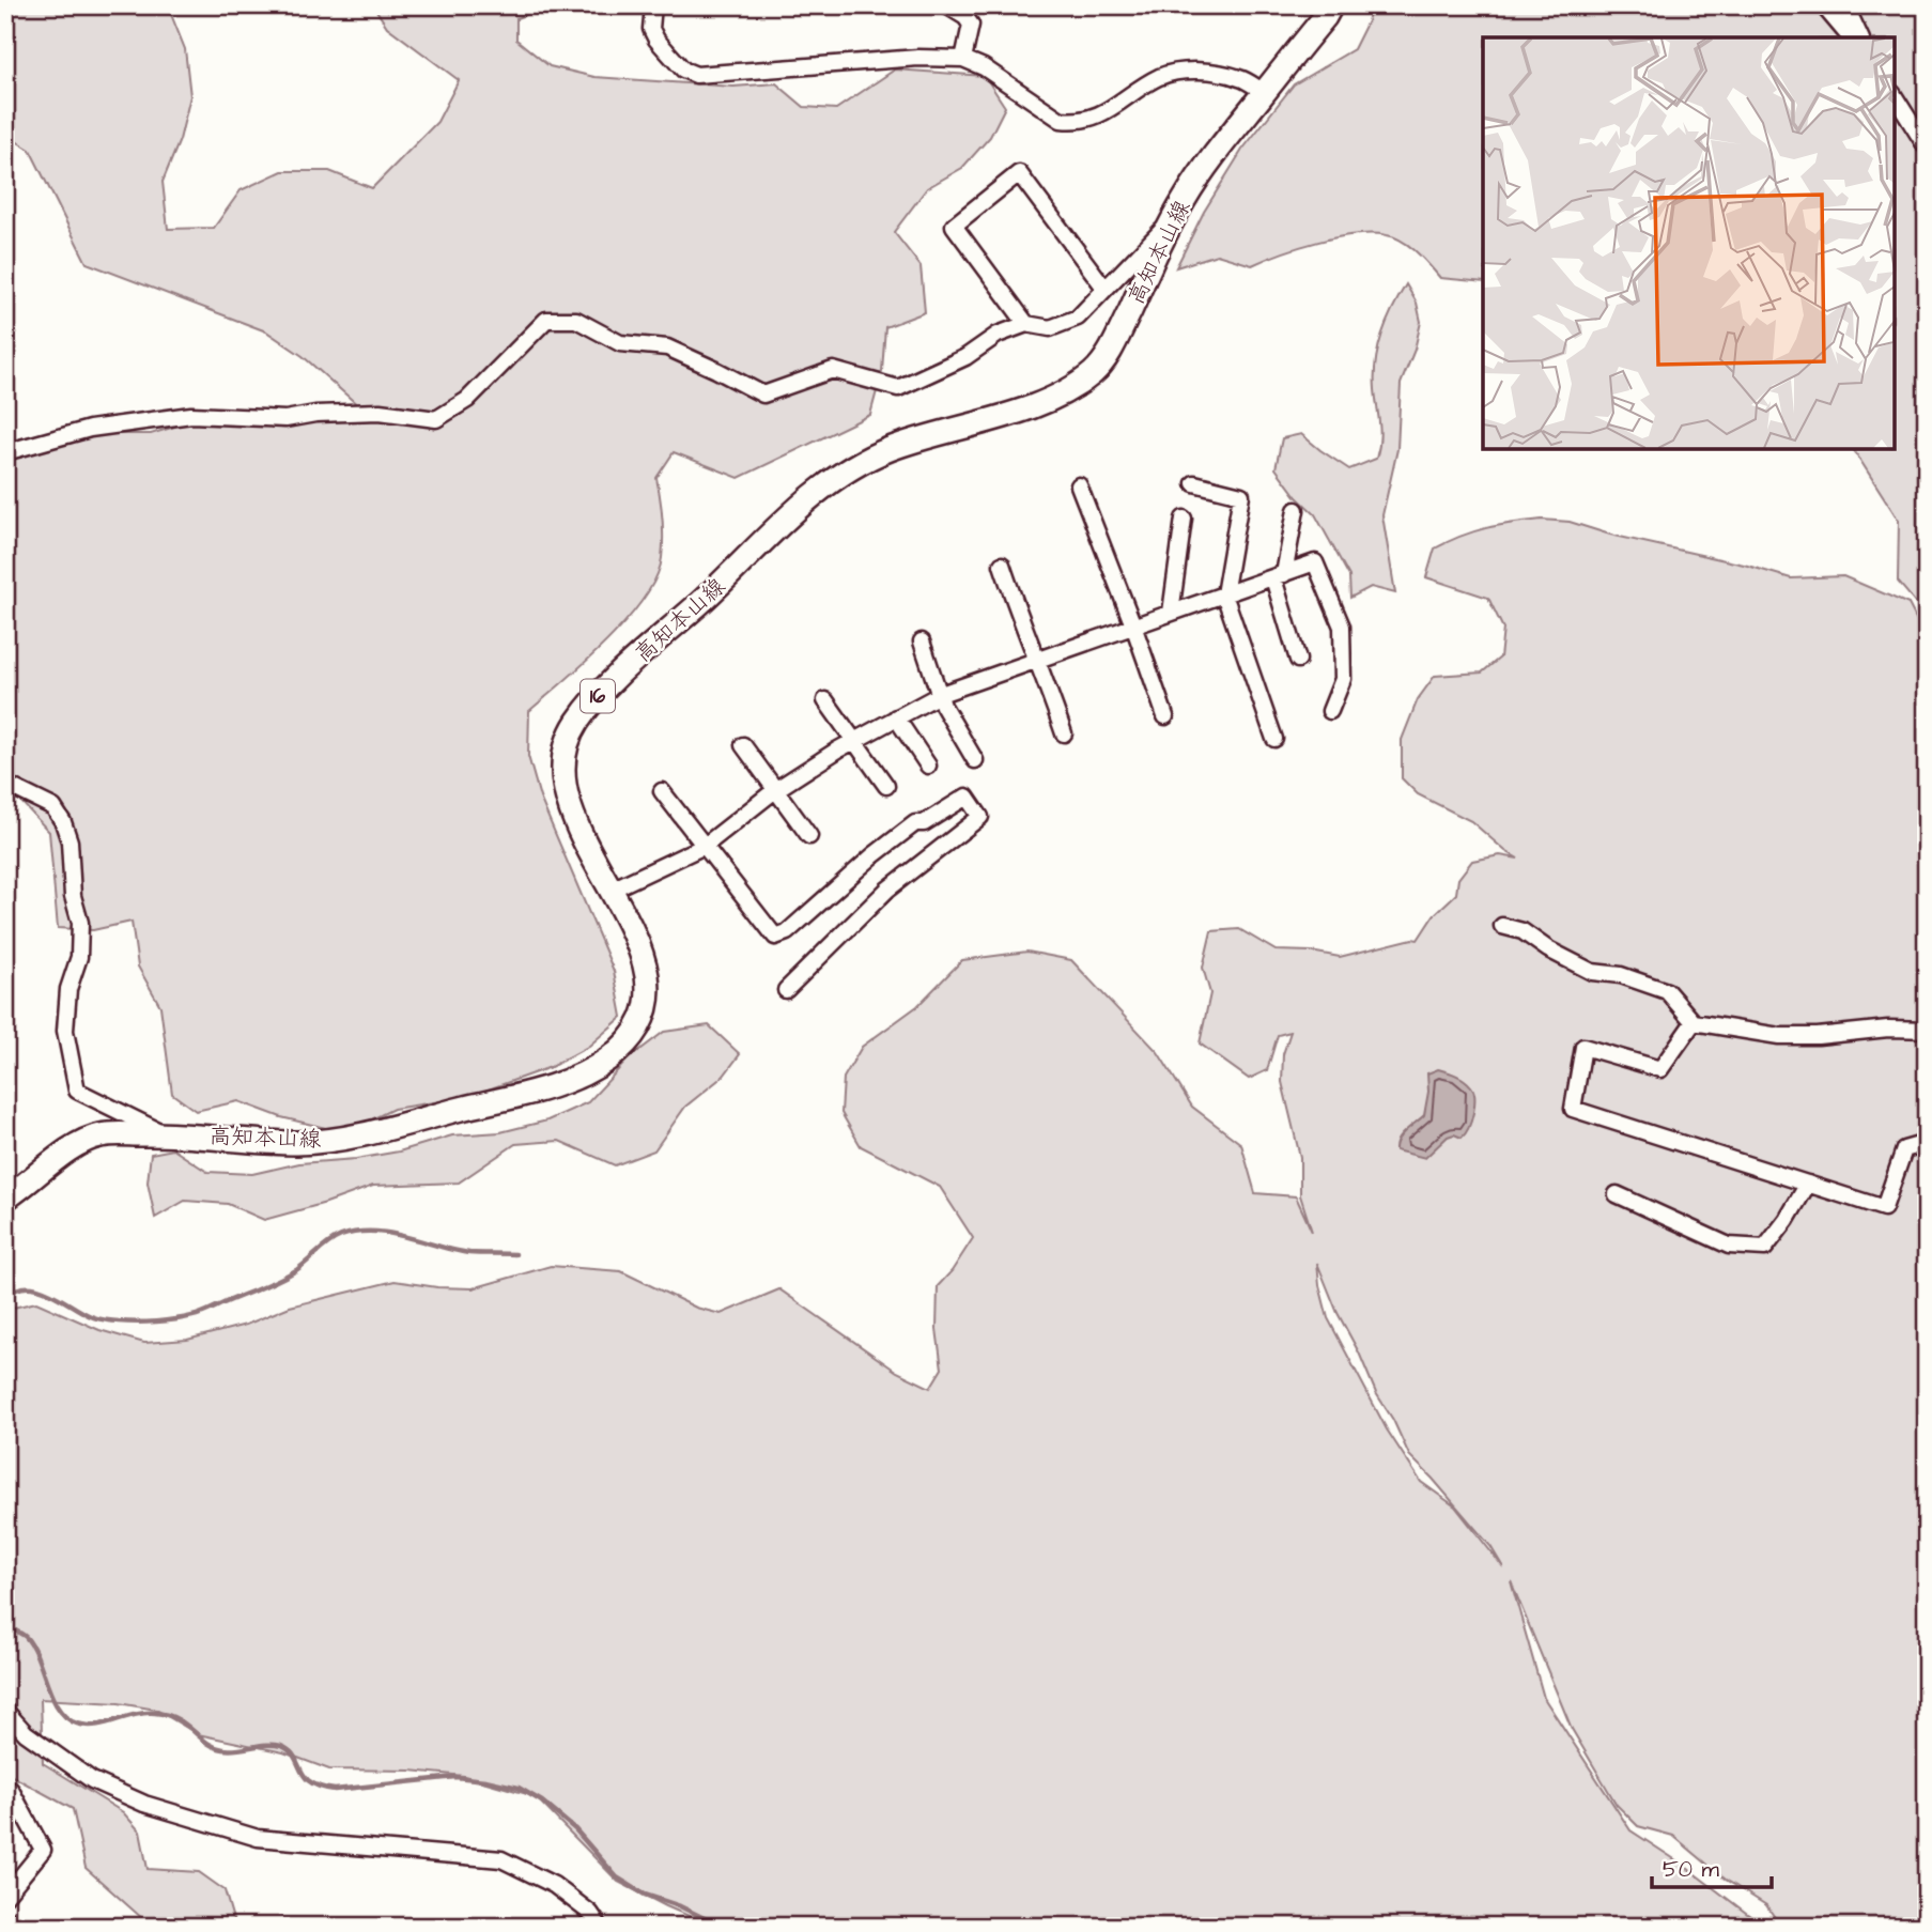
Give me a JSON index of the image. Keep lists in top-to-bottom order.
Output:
{
  "streets": {
    "main road": ["高知本山線", "16"]
  },
  "scale_bar": "50 m"
}
